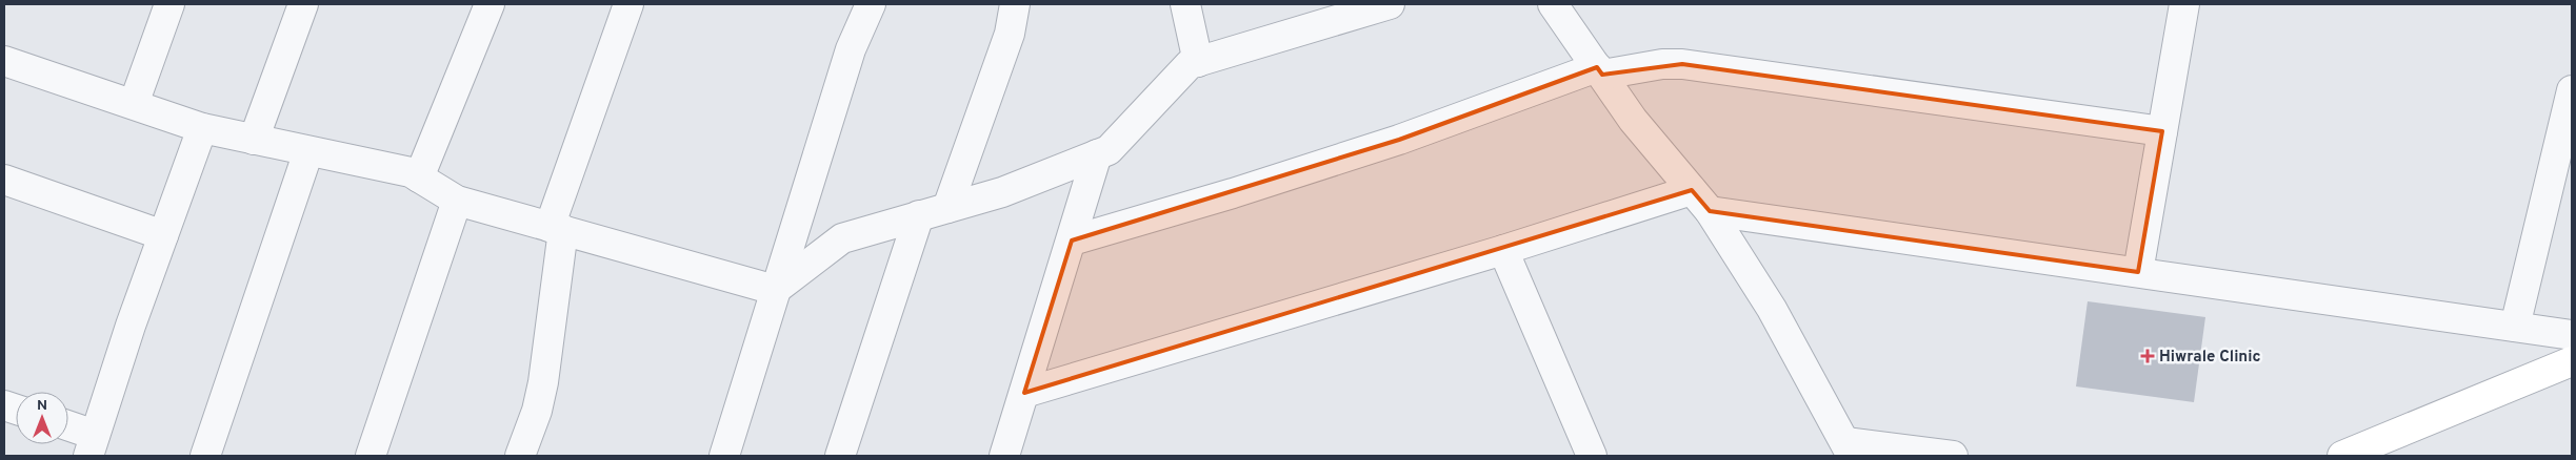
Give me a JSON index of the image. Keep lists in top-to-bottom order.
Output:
{
  "places": {
    "health": ["Hiwrale Clinic"]
  },
  "north": "top"
}
